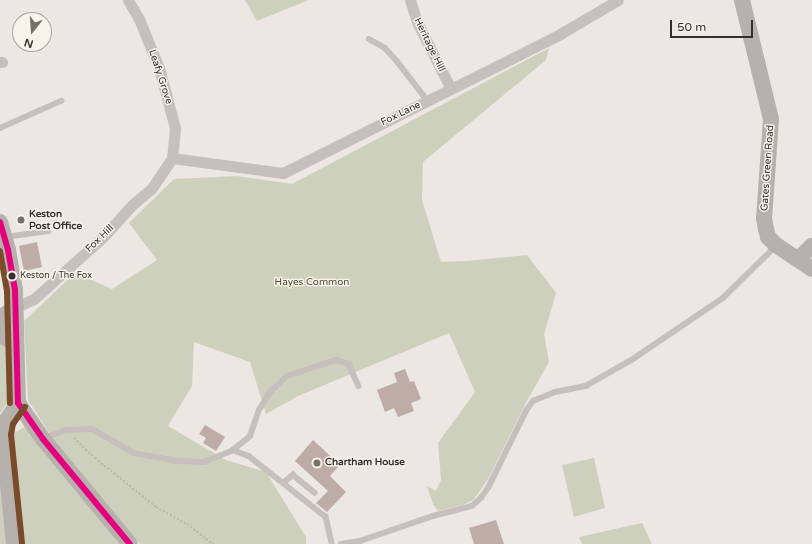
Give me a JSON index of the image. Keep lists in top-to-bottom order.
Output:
{
  "streets": {
    "street": [
      "Heritage Hill",
      "Leafy Grove",
      "Fox Lane",
      "Gates Green Road",
      "Fox Hill"
    ]
  },
  "crossings": [
    ["Heritage Hill", "Fox Lane"],
    ["Leafy Grove", "Fox Lane"],
    ["Leafy Grove", "Fox Hill"],
    ["Fox Lane", "Fox Hill"]
  ],
  "parks": ["Hayes Common"],
  "places": ["Keston Post Office", "Keston / The Fox", "Chartham House"],
  "scale_bar": "50 m",
  "north": "bottom"
}
